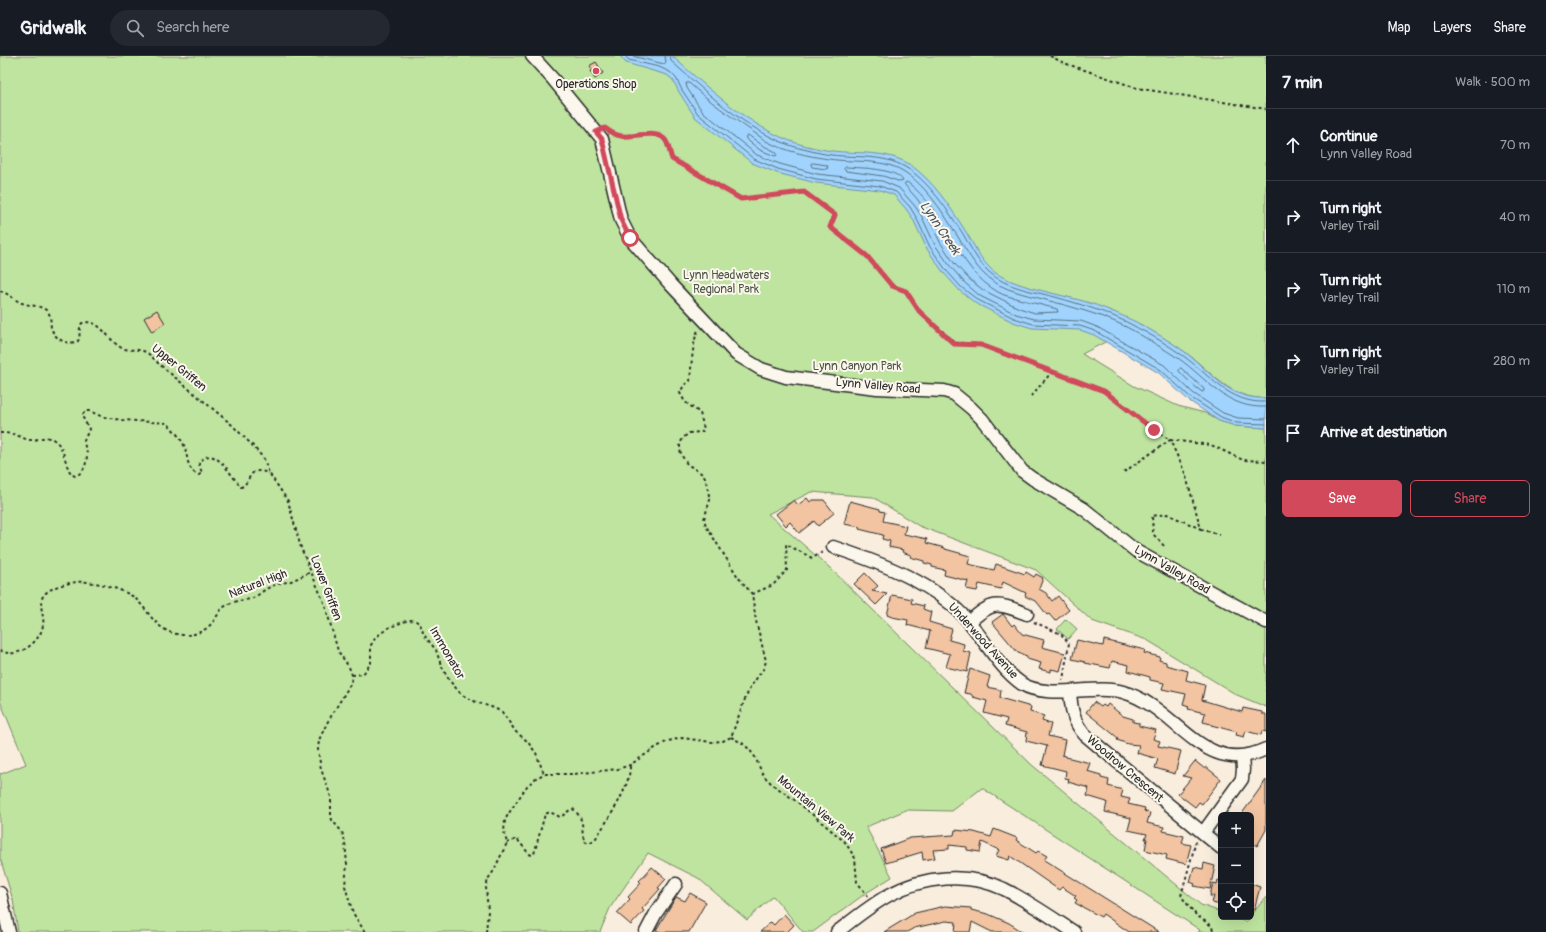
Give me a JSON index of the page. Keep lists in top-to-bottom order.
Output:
{
  "streets": {
    "street": ["Lynn Valley Road", "Underwood Avenue", "Woodrow Crescent"],
    "path": [
      "Upper Griffen",
      "Natural High",
      "Lower Griffen",
      "Immonator",
      "Mountain View Park"
    ]
  },
  "crossings": [
    ["Upper Griffen", "Lower Griffen"],
    ["Natural High", "Lower Griffen"],
    ["Lower Griffen", "Immonator"],
    ["Underwood Avenue", "Woodrow Crescent"]
  ],
  "water": ["Lynn Creek"],
  "parks": ["Lynn Headwaters Regional Park", "Lynn Canyon Park"],
  "places": ["Operations Shop"],
  "page": {
    "header": "Gridwalk",
    "search": "Search here",
    "nav": ["Map", "Layers", "Share"],
    "heading": ["7 min", "Walk · 500 m"],
    "list": [
      ["Continue", "Lynn Valley Road", "70 m"],
      ["Turn right", "Varley Trail", "40 m"],
      ["Turn right", "Varley Trail", "110 m"],
      ["Turn right", "Varley Trail", "280 m"],
      "Arrive at destination"
    ],
    "buttons": ["Save", "Share"],
    "map_buttons": ["+", "−"]
  }
}
